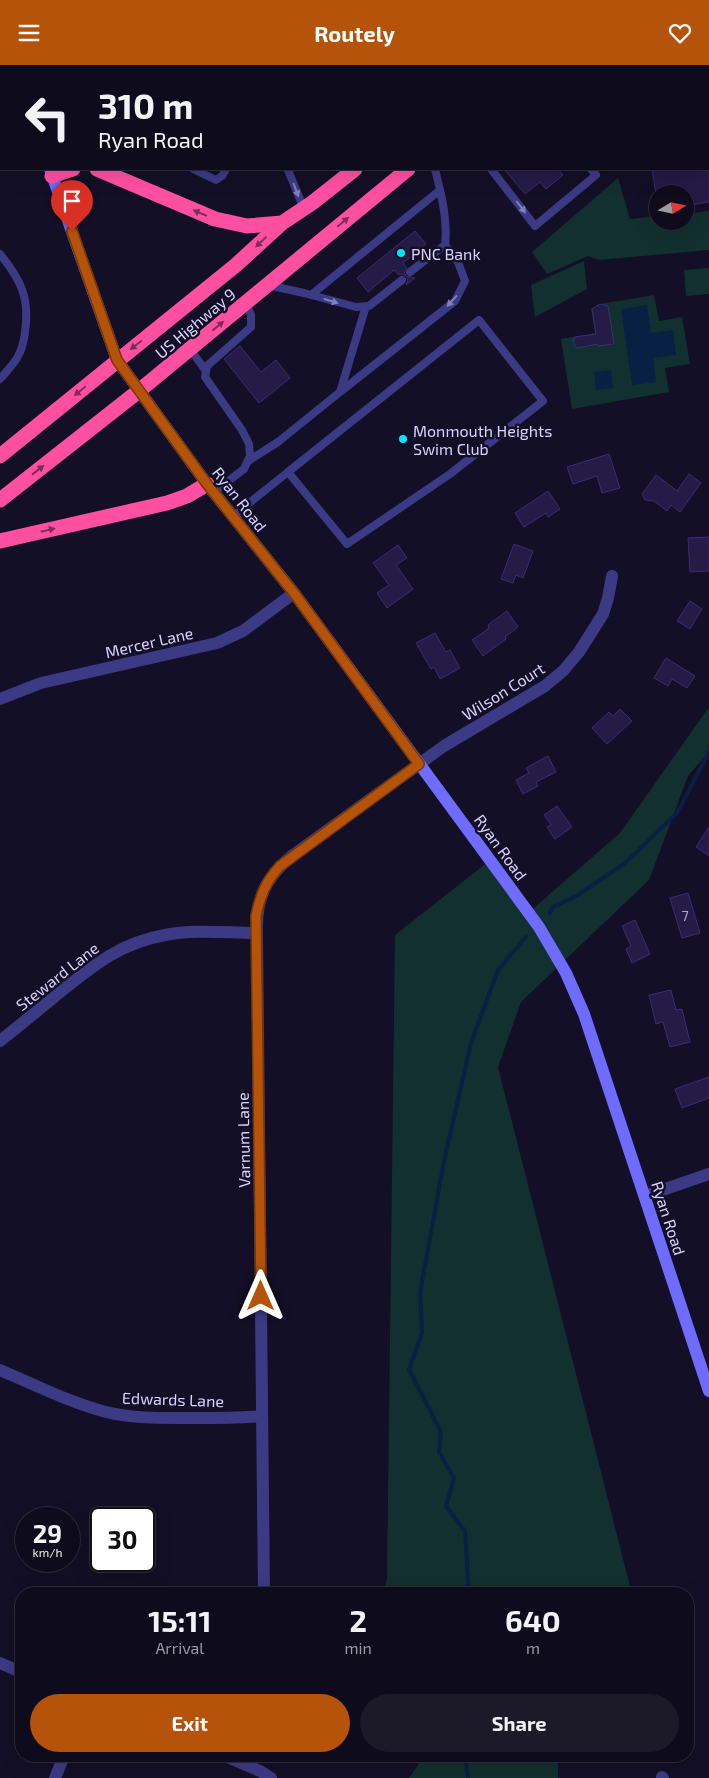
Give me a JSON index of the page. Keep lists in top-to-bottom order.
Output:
{
  "streets": {
    "highway": ["US Highway 9"],
    "street": [
      "Ryan Road",
      "Mercer Lane",
      "Wilson Court",
      "Steward Lane",
      "Varnum Lane",
      "Edwards Lane"
    ]
  },
  "crossings": [
    ["US Highway 9", "Ryan Road"],
    ["Ryan Road", "Mercer Lane"],
    ["Ryan Road", "Wilson Court"],
    ["Ryan Road", "Varnum Lane"],
    ["Wilson Court", "Varnum Lane"],
    ["Steward Lane", "Varnum Lane"],
    ["Varnum Lane", "Edwards Lane"]
  ],
  "places": ["PNC Bank", "Monmouth Heights Swim Club"],
  "house_numbers": ["7"],
  "north": "right",
  "page": {
    "header": "Routely",
    "turn": ["310 m", "Ryan Road"],
    "speed": "29 km/h",
    "limit": "30",
    "eta": [
      "15:11",
      "Arrival",
      "2",
      "min",
      "640",
      "m"
    ],
    "buttons": ["Exit", "Share"]
  }
}
